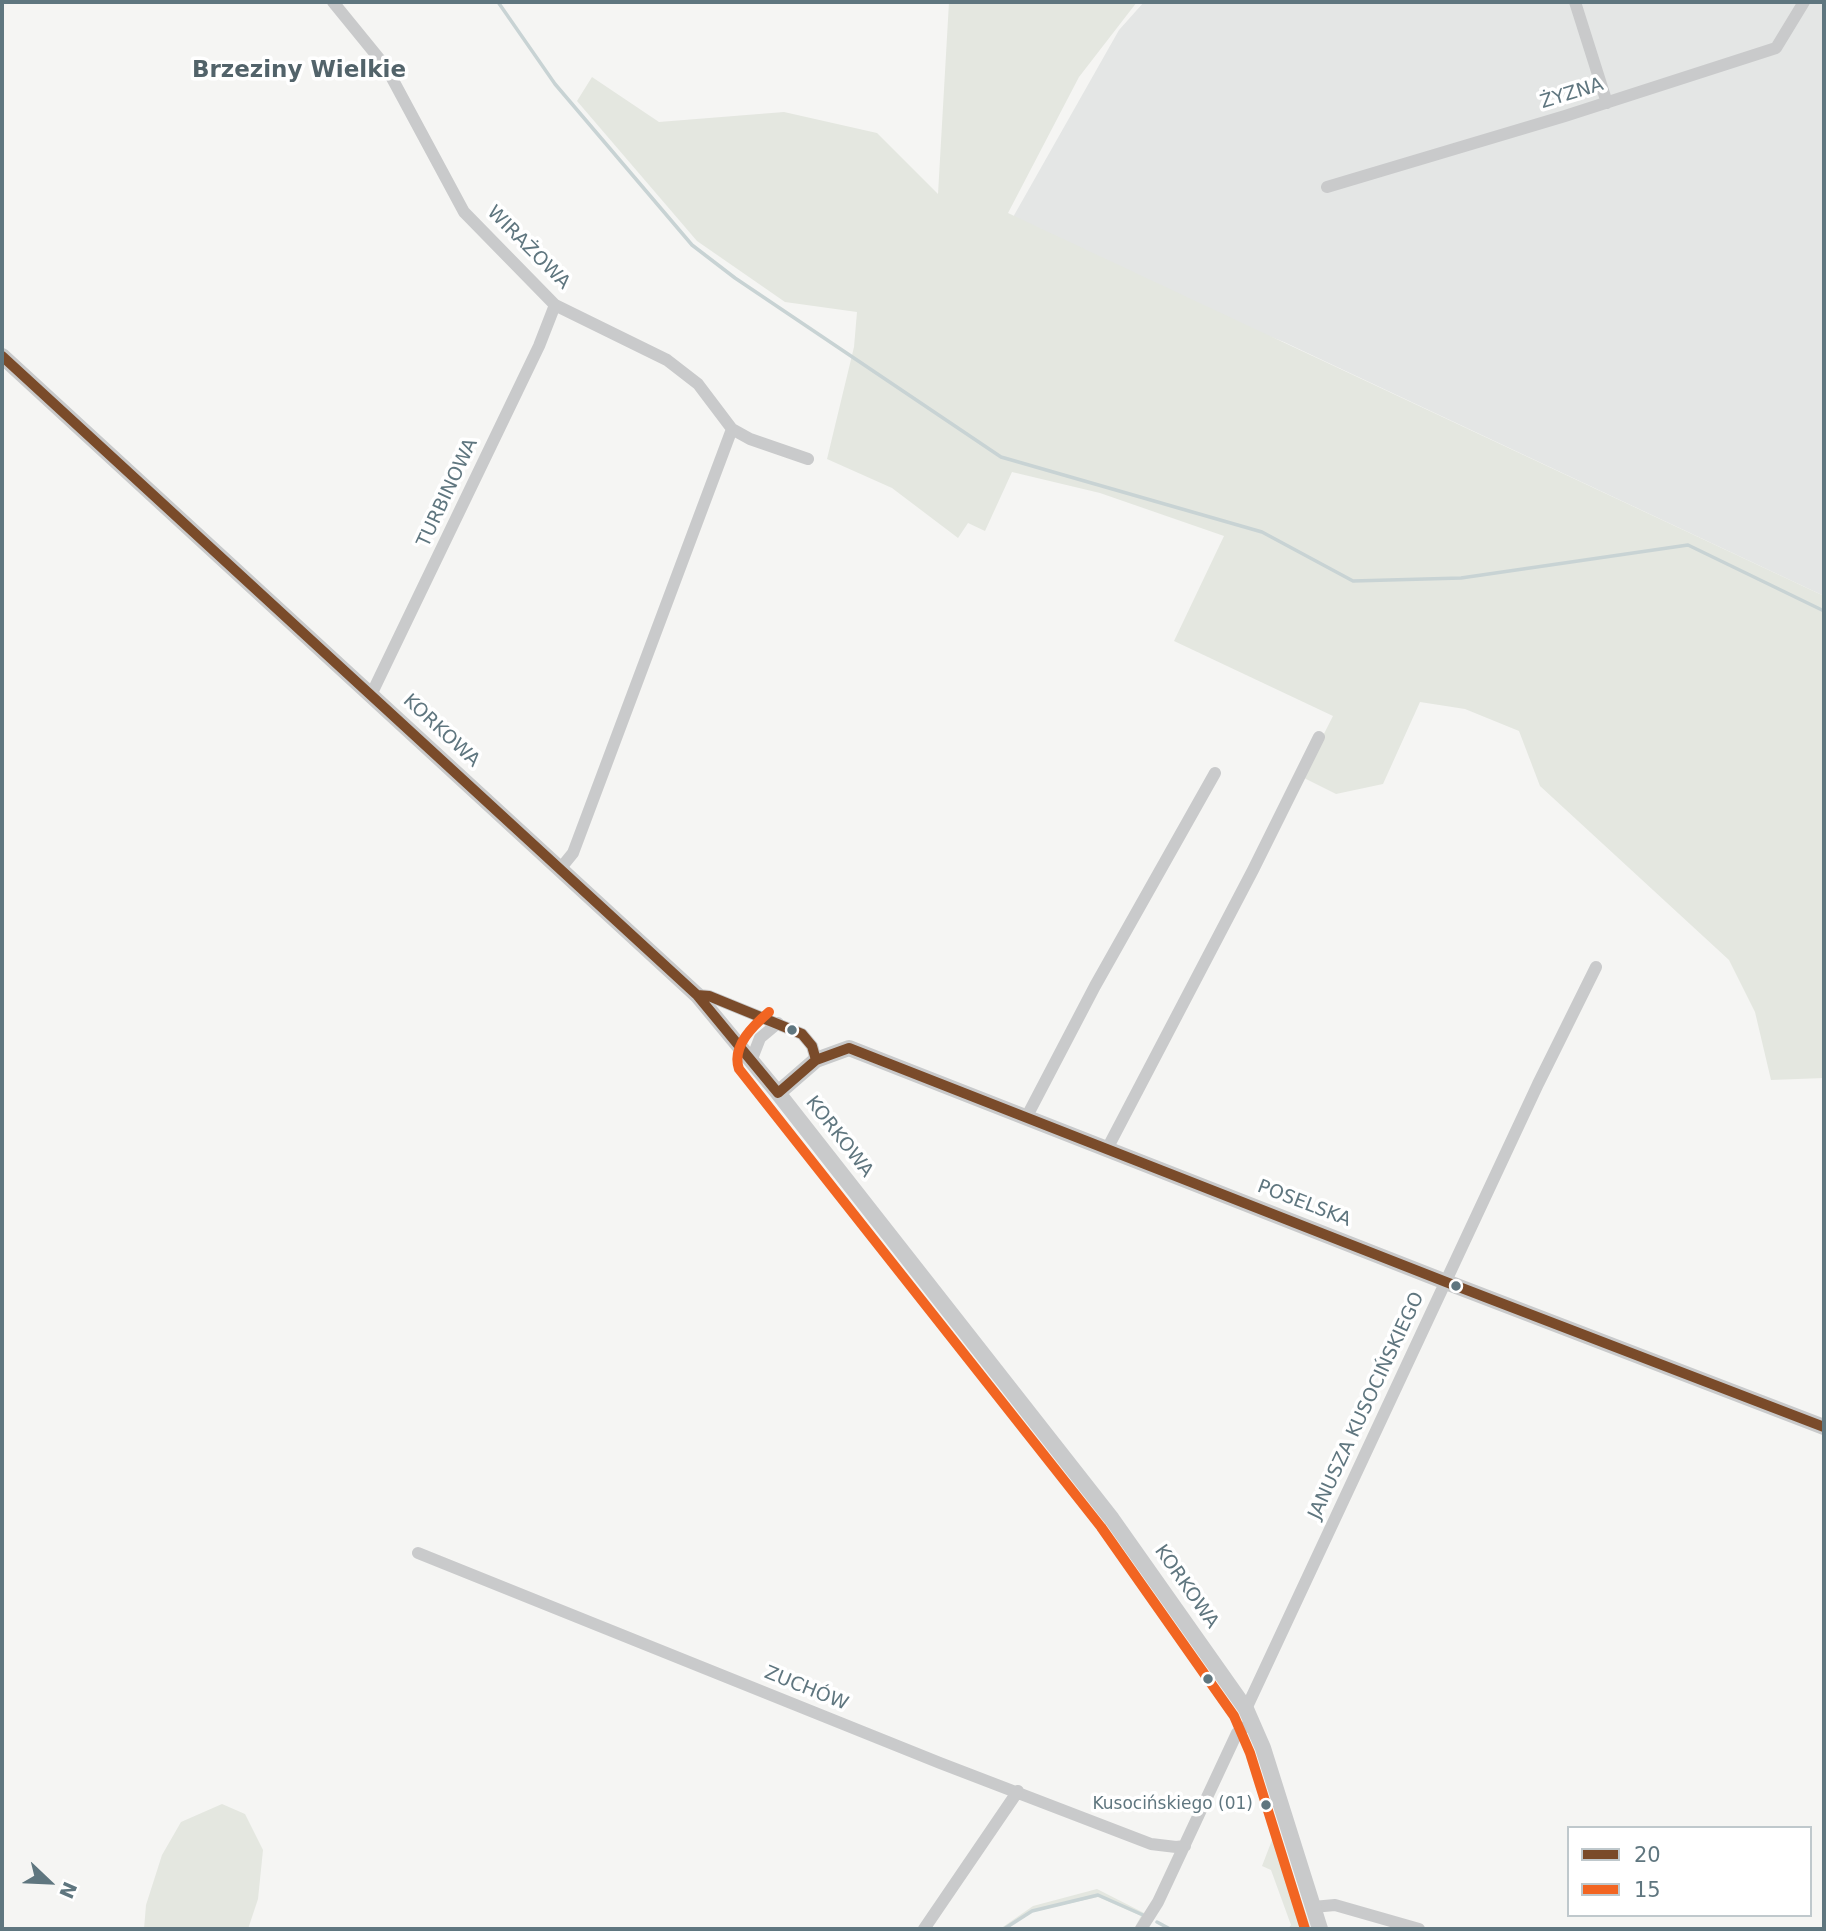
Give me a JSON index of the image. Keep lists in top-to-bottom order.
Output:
{
  "streets": {
    "street": [
      "ŻYZNA",
      "WIRAŻOWA",
      "TURBINOWA",
      "KORKOWA",
      "POSELSKA",
      "JANUSZA KUSOCIŃSKIEGO",
      "ZUCHÓW"
    ]
  },
  "crossings": [
    ["WIRAŻOWA", "TURBINOWA"],
    ["TURBINOWA", "KORKOWA"],
    ["KORKOWA", "POSELSKA"],
    ["KORKOWA", "JANUSZA KUSOCIŃSKIEGO"],
    ["POSELSKA", "JANUSZA KUSOCIŃSKIEGO"],
    ["JANUSZA KUSOCIŃSKIEGO", "ZUCHÓW"]
  ],
  "districts": ["Brzeziny Wielkie"],
  "places": ["Kusocińskiego (01)"],
  "lines": ["transit line 20", "transit line 15"],
  "legend": ["20", "15"],
  "north": "bottom right"
}
